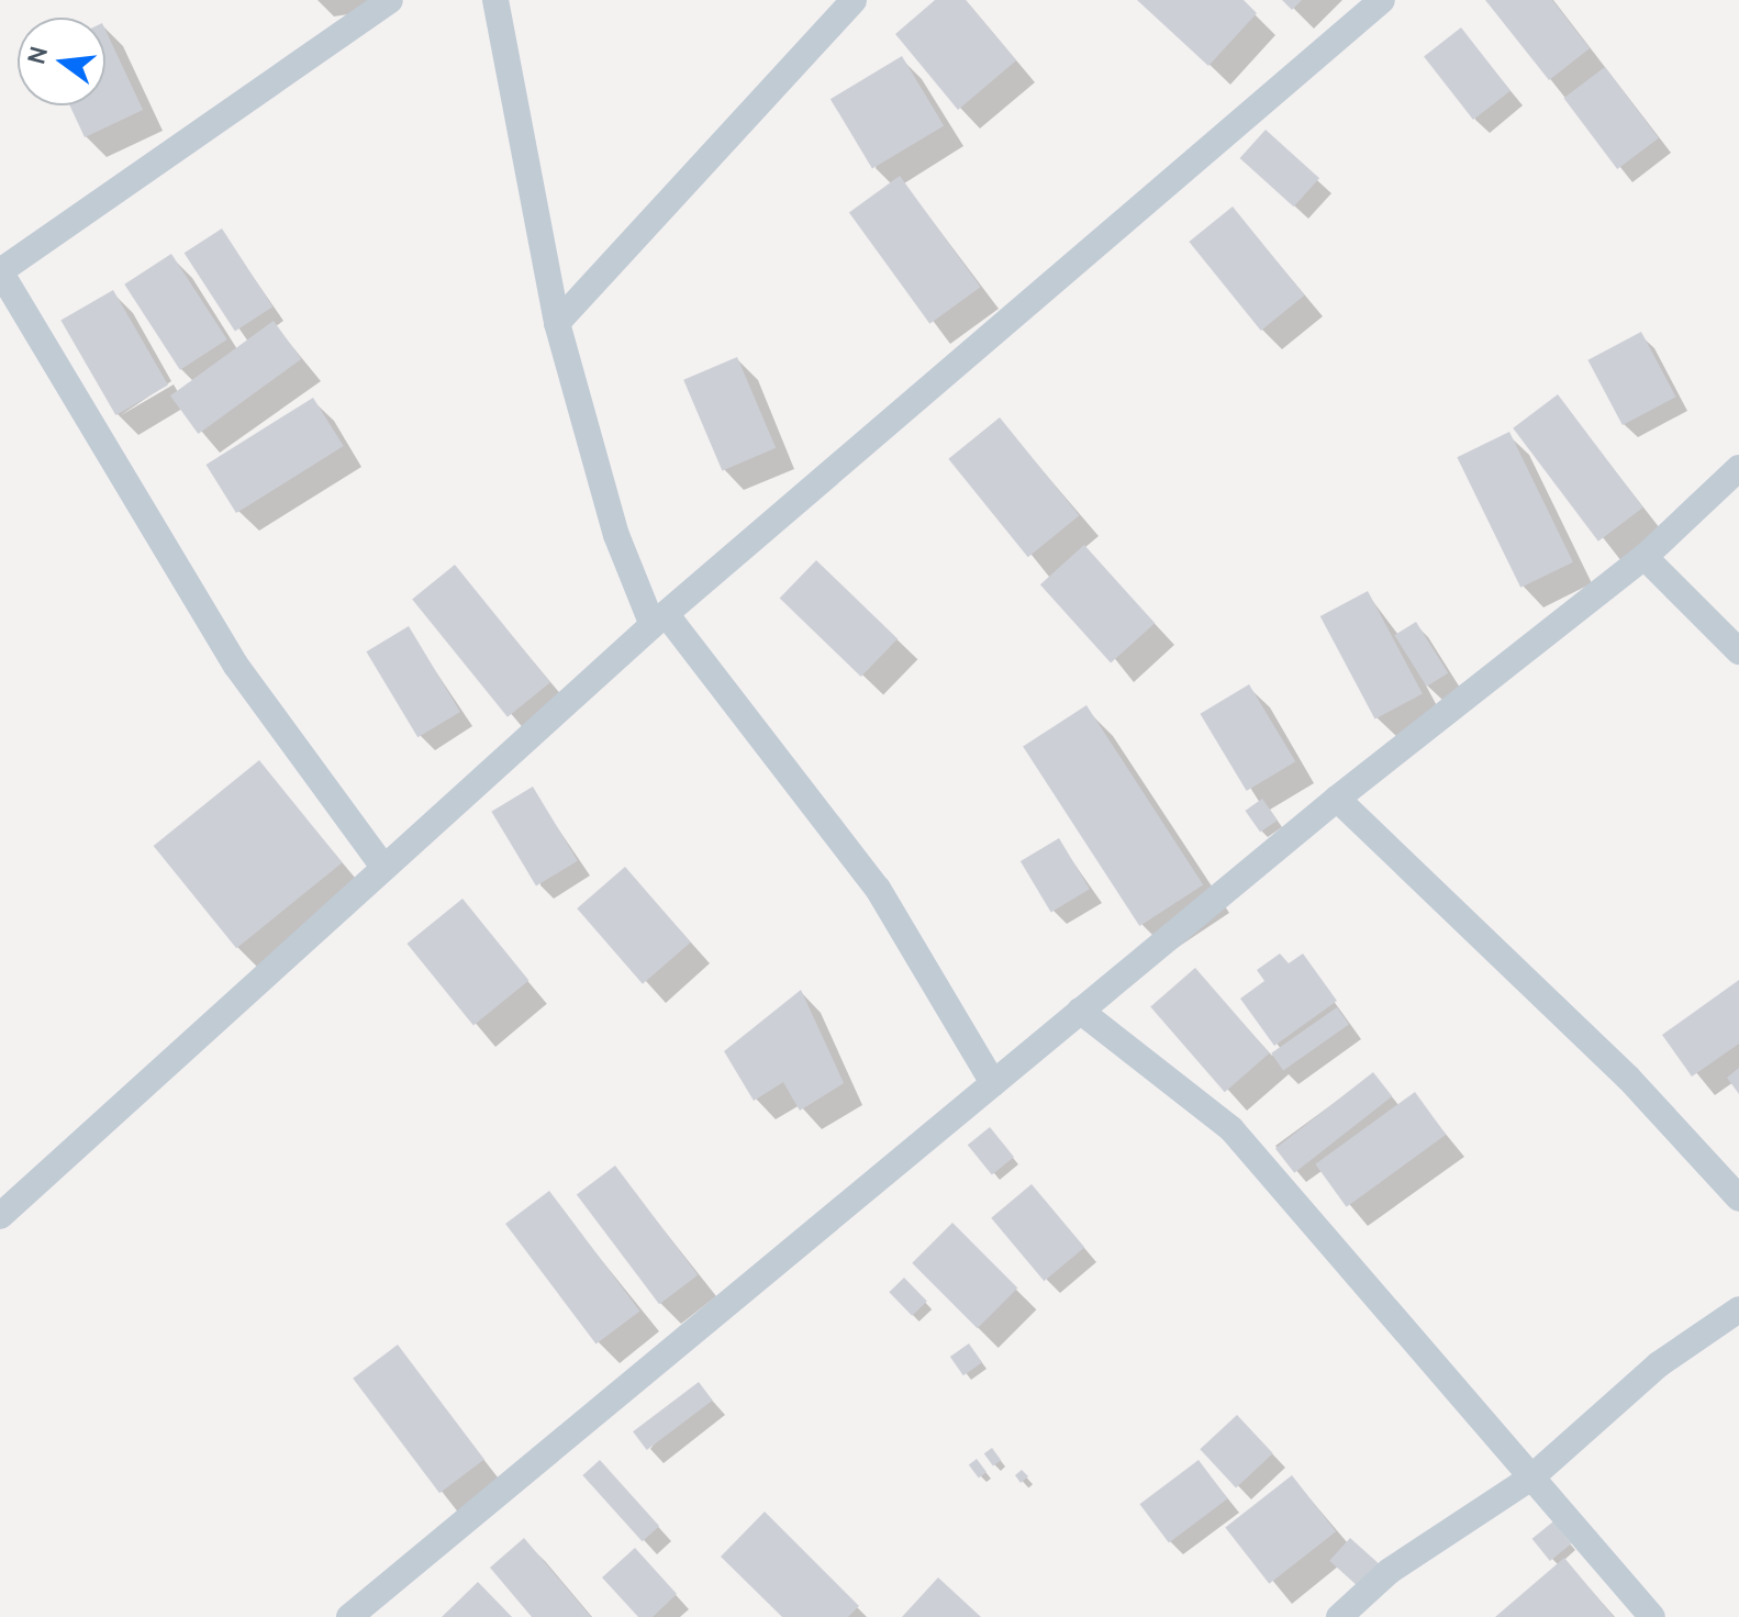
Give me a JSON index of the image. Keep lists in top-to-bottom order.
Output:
{
  "north": "left"
}
